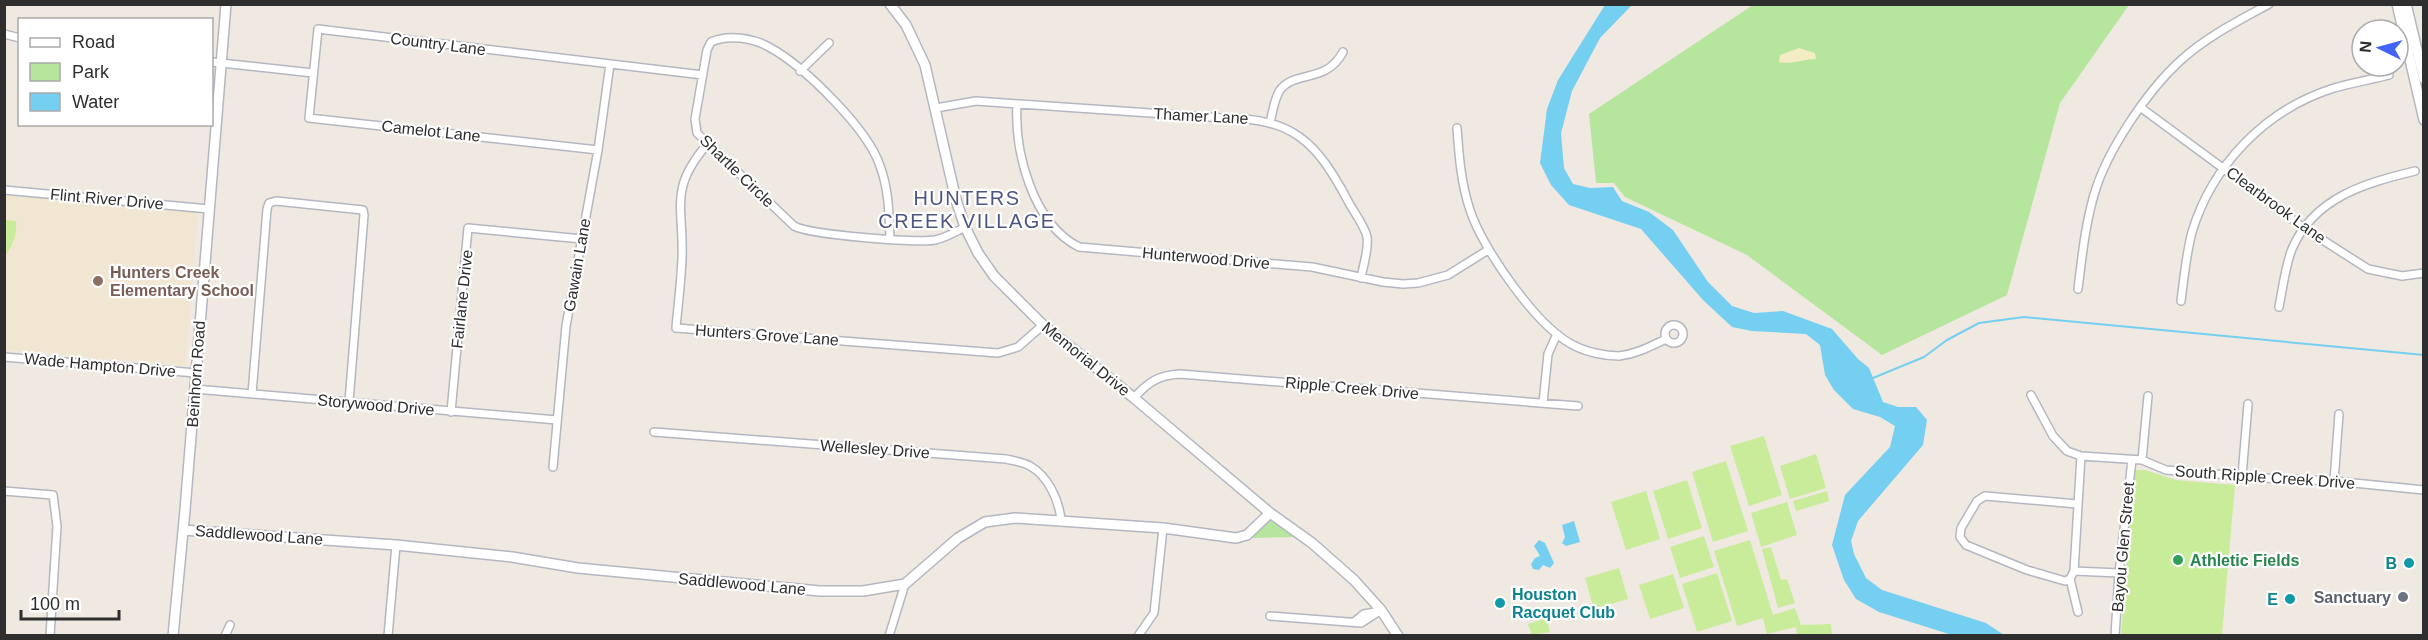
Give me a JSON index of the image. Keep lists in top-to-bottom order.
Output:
{
  "streets": {
    "street": [
      "Country Lane",
      "Thamer Lane",
      "Camelot Lane",
      "Shartle Circle",
      "Flint River Drive",
      "Clearbrook Lane",
      "Hunterwood Drive",
      "Gawain Lane",
      "Fairlane Drive",
      "Hunters Grove Lane",
      "Memorial Drive",
      "Wade Hampton Drive",
      "Beinhorn Road",
      "Ripple Creek Drive",
      "Storywood Drive",
      "Wellesley Drive",
      "South Ripple Creek Drive",
      "Saddlewood Lane",
      "Bayou Glen Street"
    ]
  },
  "crossings": [
    ["Country Lane", "Camelot Lane"],
    ["Country Lane", "Shartle Circle"],
    ["Country Lane", "Gawain Lane"],
    ["Thamer Lane", "Hunterwood Drive"],
    ["Thamer Lane", "Memorial Drive"],
    ["Camelot Lane", "Gawain Lane"],
    ["Shartle Circle", "Hunters Grove Lane"],
    ["Shartle Circle", "Memorial Drive"],
    ["Flint River Drive", "Beinhorn Road"],
    ["Gawain Lane", "Fairlane Drive"],
    ["Gawain Lane", "Storywood Drive"],
    ["Fairlane Drive", "Storywood Drive"],
    ["Hunters Grove Lane", "Memorial Drive"],
    ["Memorial Drive", "Ripple Creek Drive"],
    ["Wade Hampton Drive", "Beinhorn Road"],
    ["Beinhorn Road", "Storywood Drive"],
    ["Beinhorn Road", "Saddlewood Lane"],
    ["South Ripple Creek Drive", "Bayou Glen Street"]
  ],
  "districts": ["HUNTERS CREEK VILLAGE"],
  "places": [
    "Hunters Creek Elementary School",
    "Athletic Fields",
    "B",
    "Sanctuary",
    "E",
    "Houston Racquet Club"
  ],
  "legend": ["Road", "Park", "Water"],
  "scale_bar": "100 m",
  "north": "left"
}
